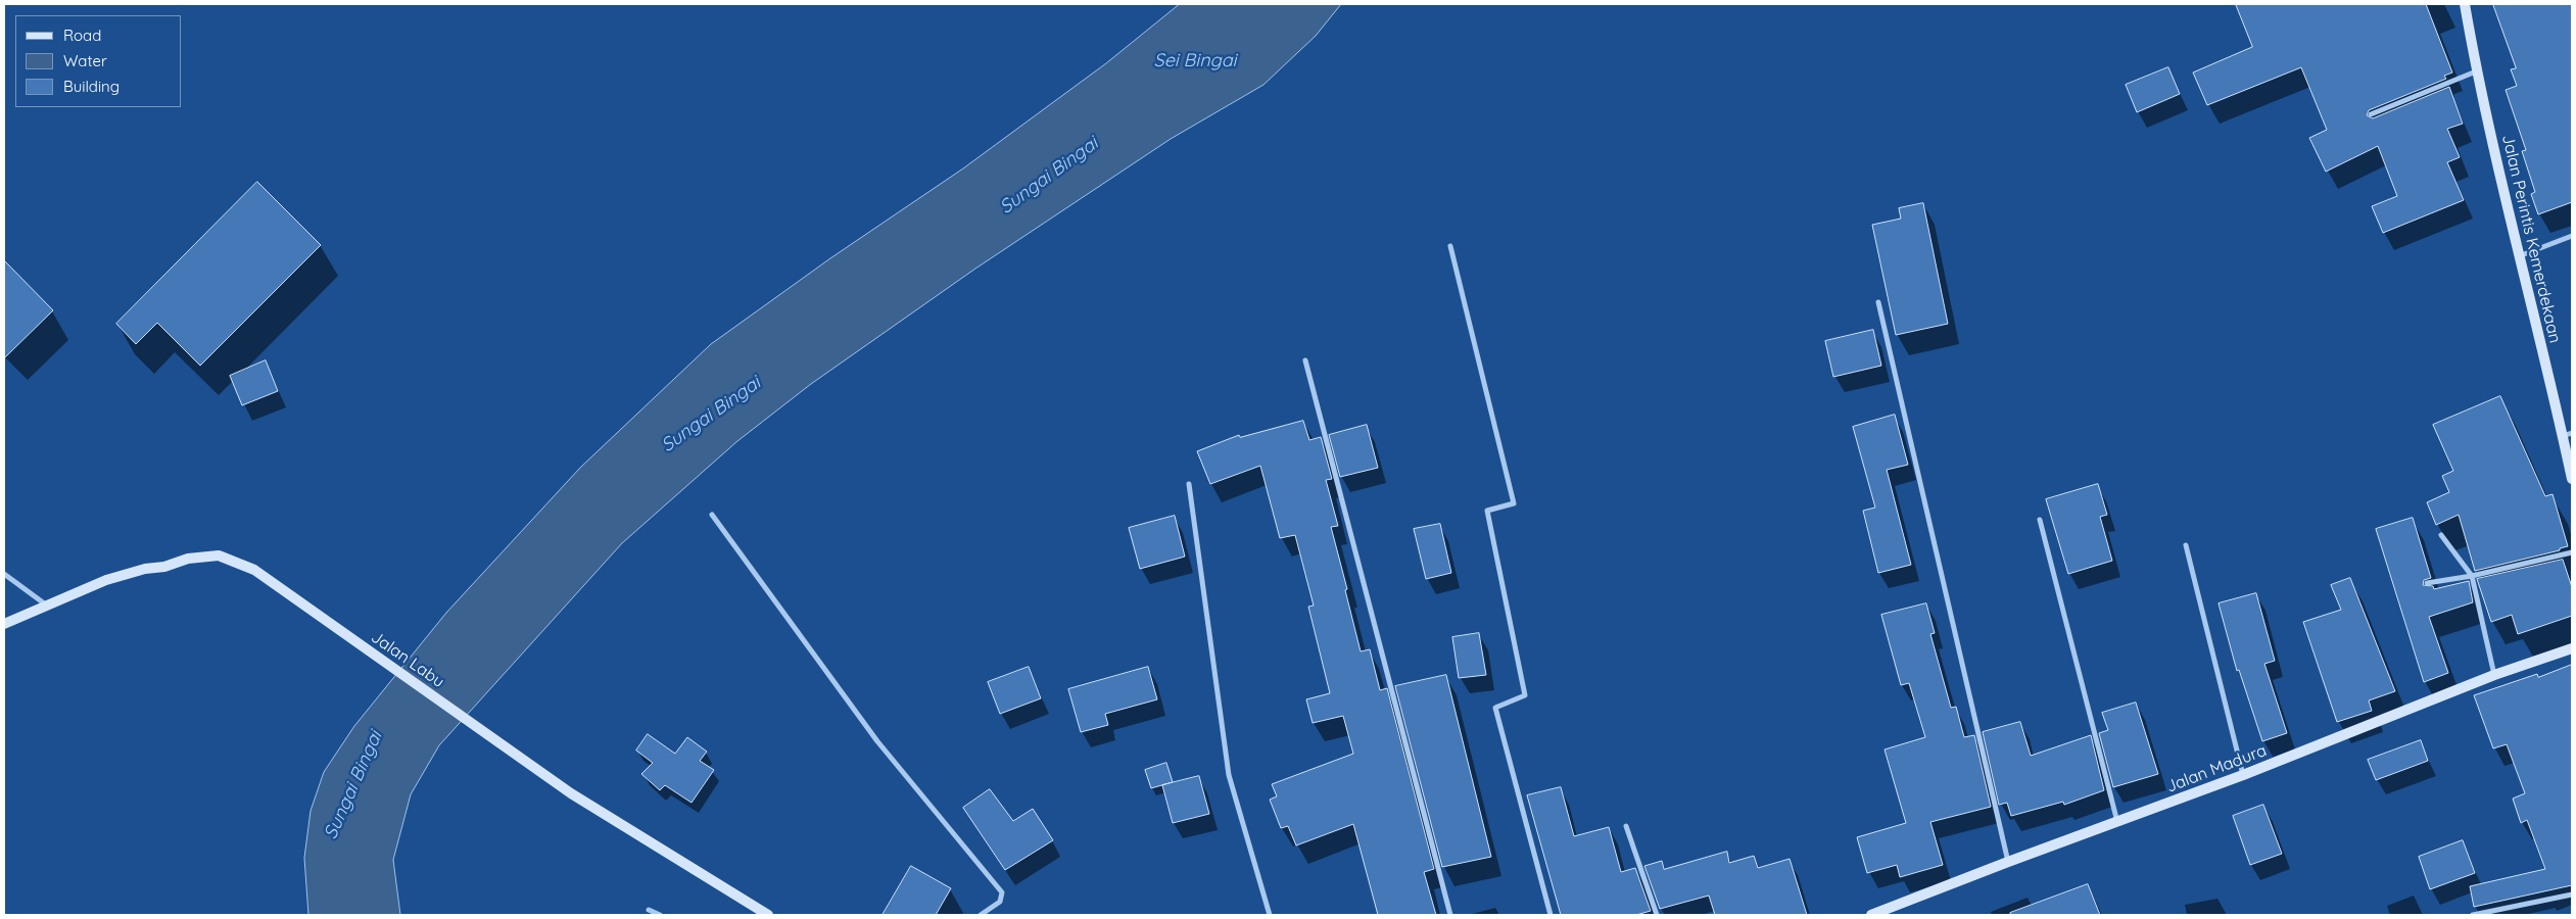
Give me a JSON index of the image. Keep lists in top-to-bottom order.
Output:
{
  "streets": {
    "street": ["Jalan Perintis Kemerdekaan", "Jalan Labu", "Jalan Madura"]
  },
  "water": ["Sei Bingai", "Sungai Bingai"],
  "legend": ["Road", "Water", "Building"]
}
